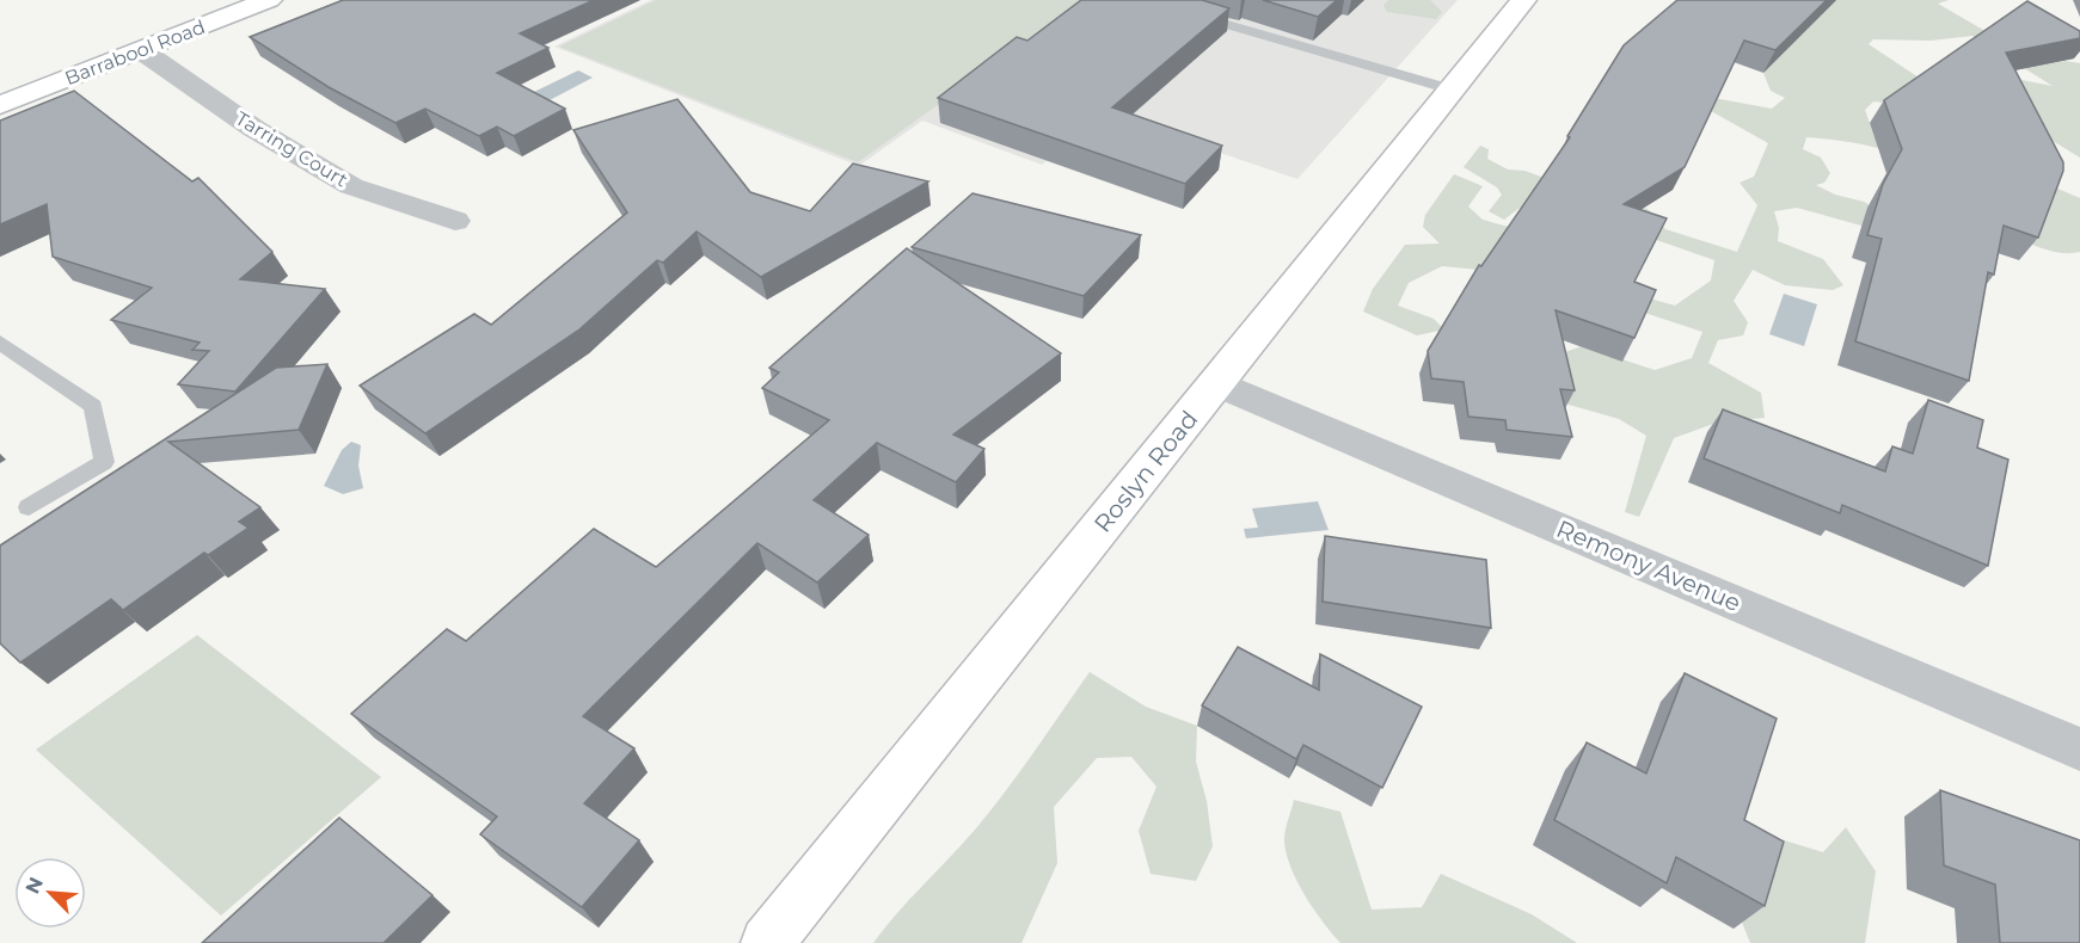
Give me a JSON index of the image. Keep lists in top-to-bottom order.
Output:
{
  "streets": {
    "street": [
      "Barrabool Road",
      "Tarring Court",
      "Roslyn Road",
      "Remony Avenue"
    ]
  },
  "crossings": [
    ["Barrabool Road", "Tarring Court"],
    ["Roslyn Road", "Remony Avenue"]
  ],
  "north": "top left"
}
